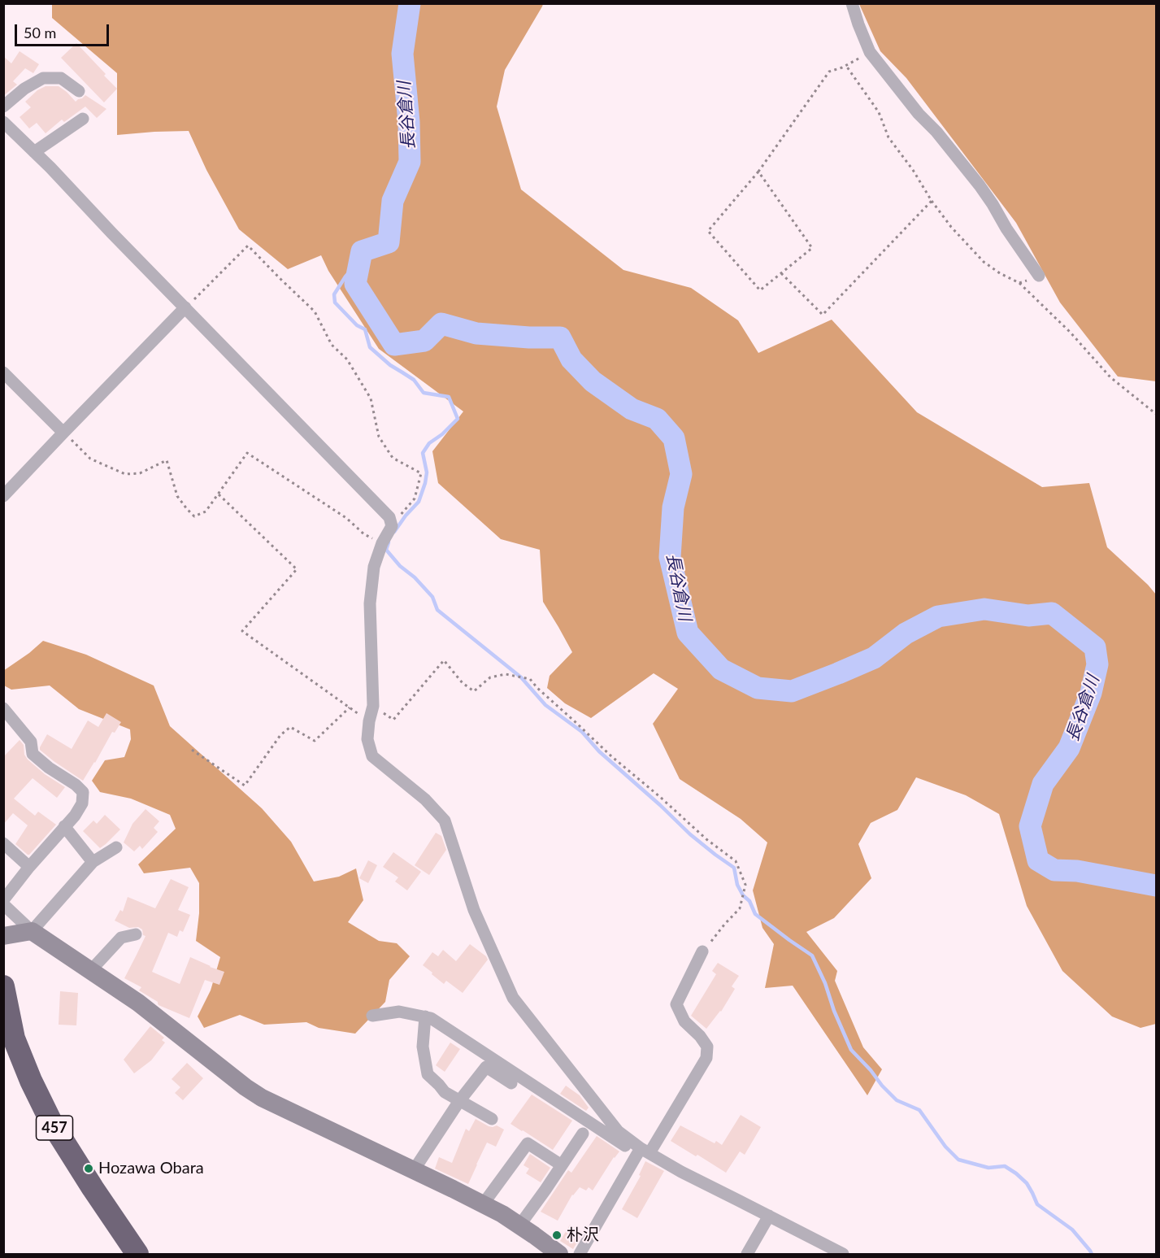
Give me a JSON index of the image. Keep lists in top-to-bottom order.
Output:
{
  "streets": {
    "highway": ["457"]
  },
  "water": ["長谷倉川"],
  "places": ["Hozawa Obara", "朴沢"],
  "scale_bar": "50 m"
}
